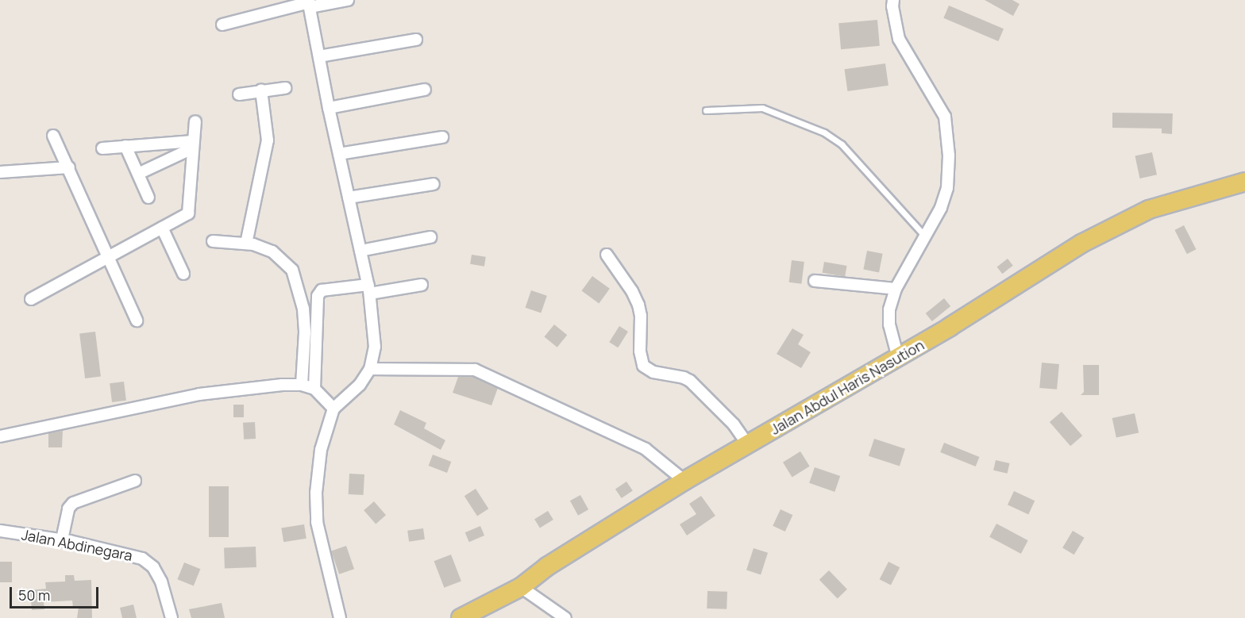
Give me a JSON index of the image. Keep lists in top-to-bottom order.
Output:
{
  "streets": {
    "main road": ["Jalan Abdul Haris Nasution"],
    "street": ["Jalan Abdinegara"]
  },
  "scale_bar": "50 m"
}
